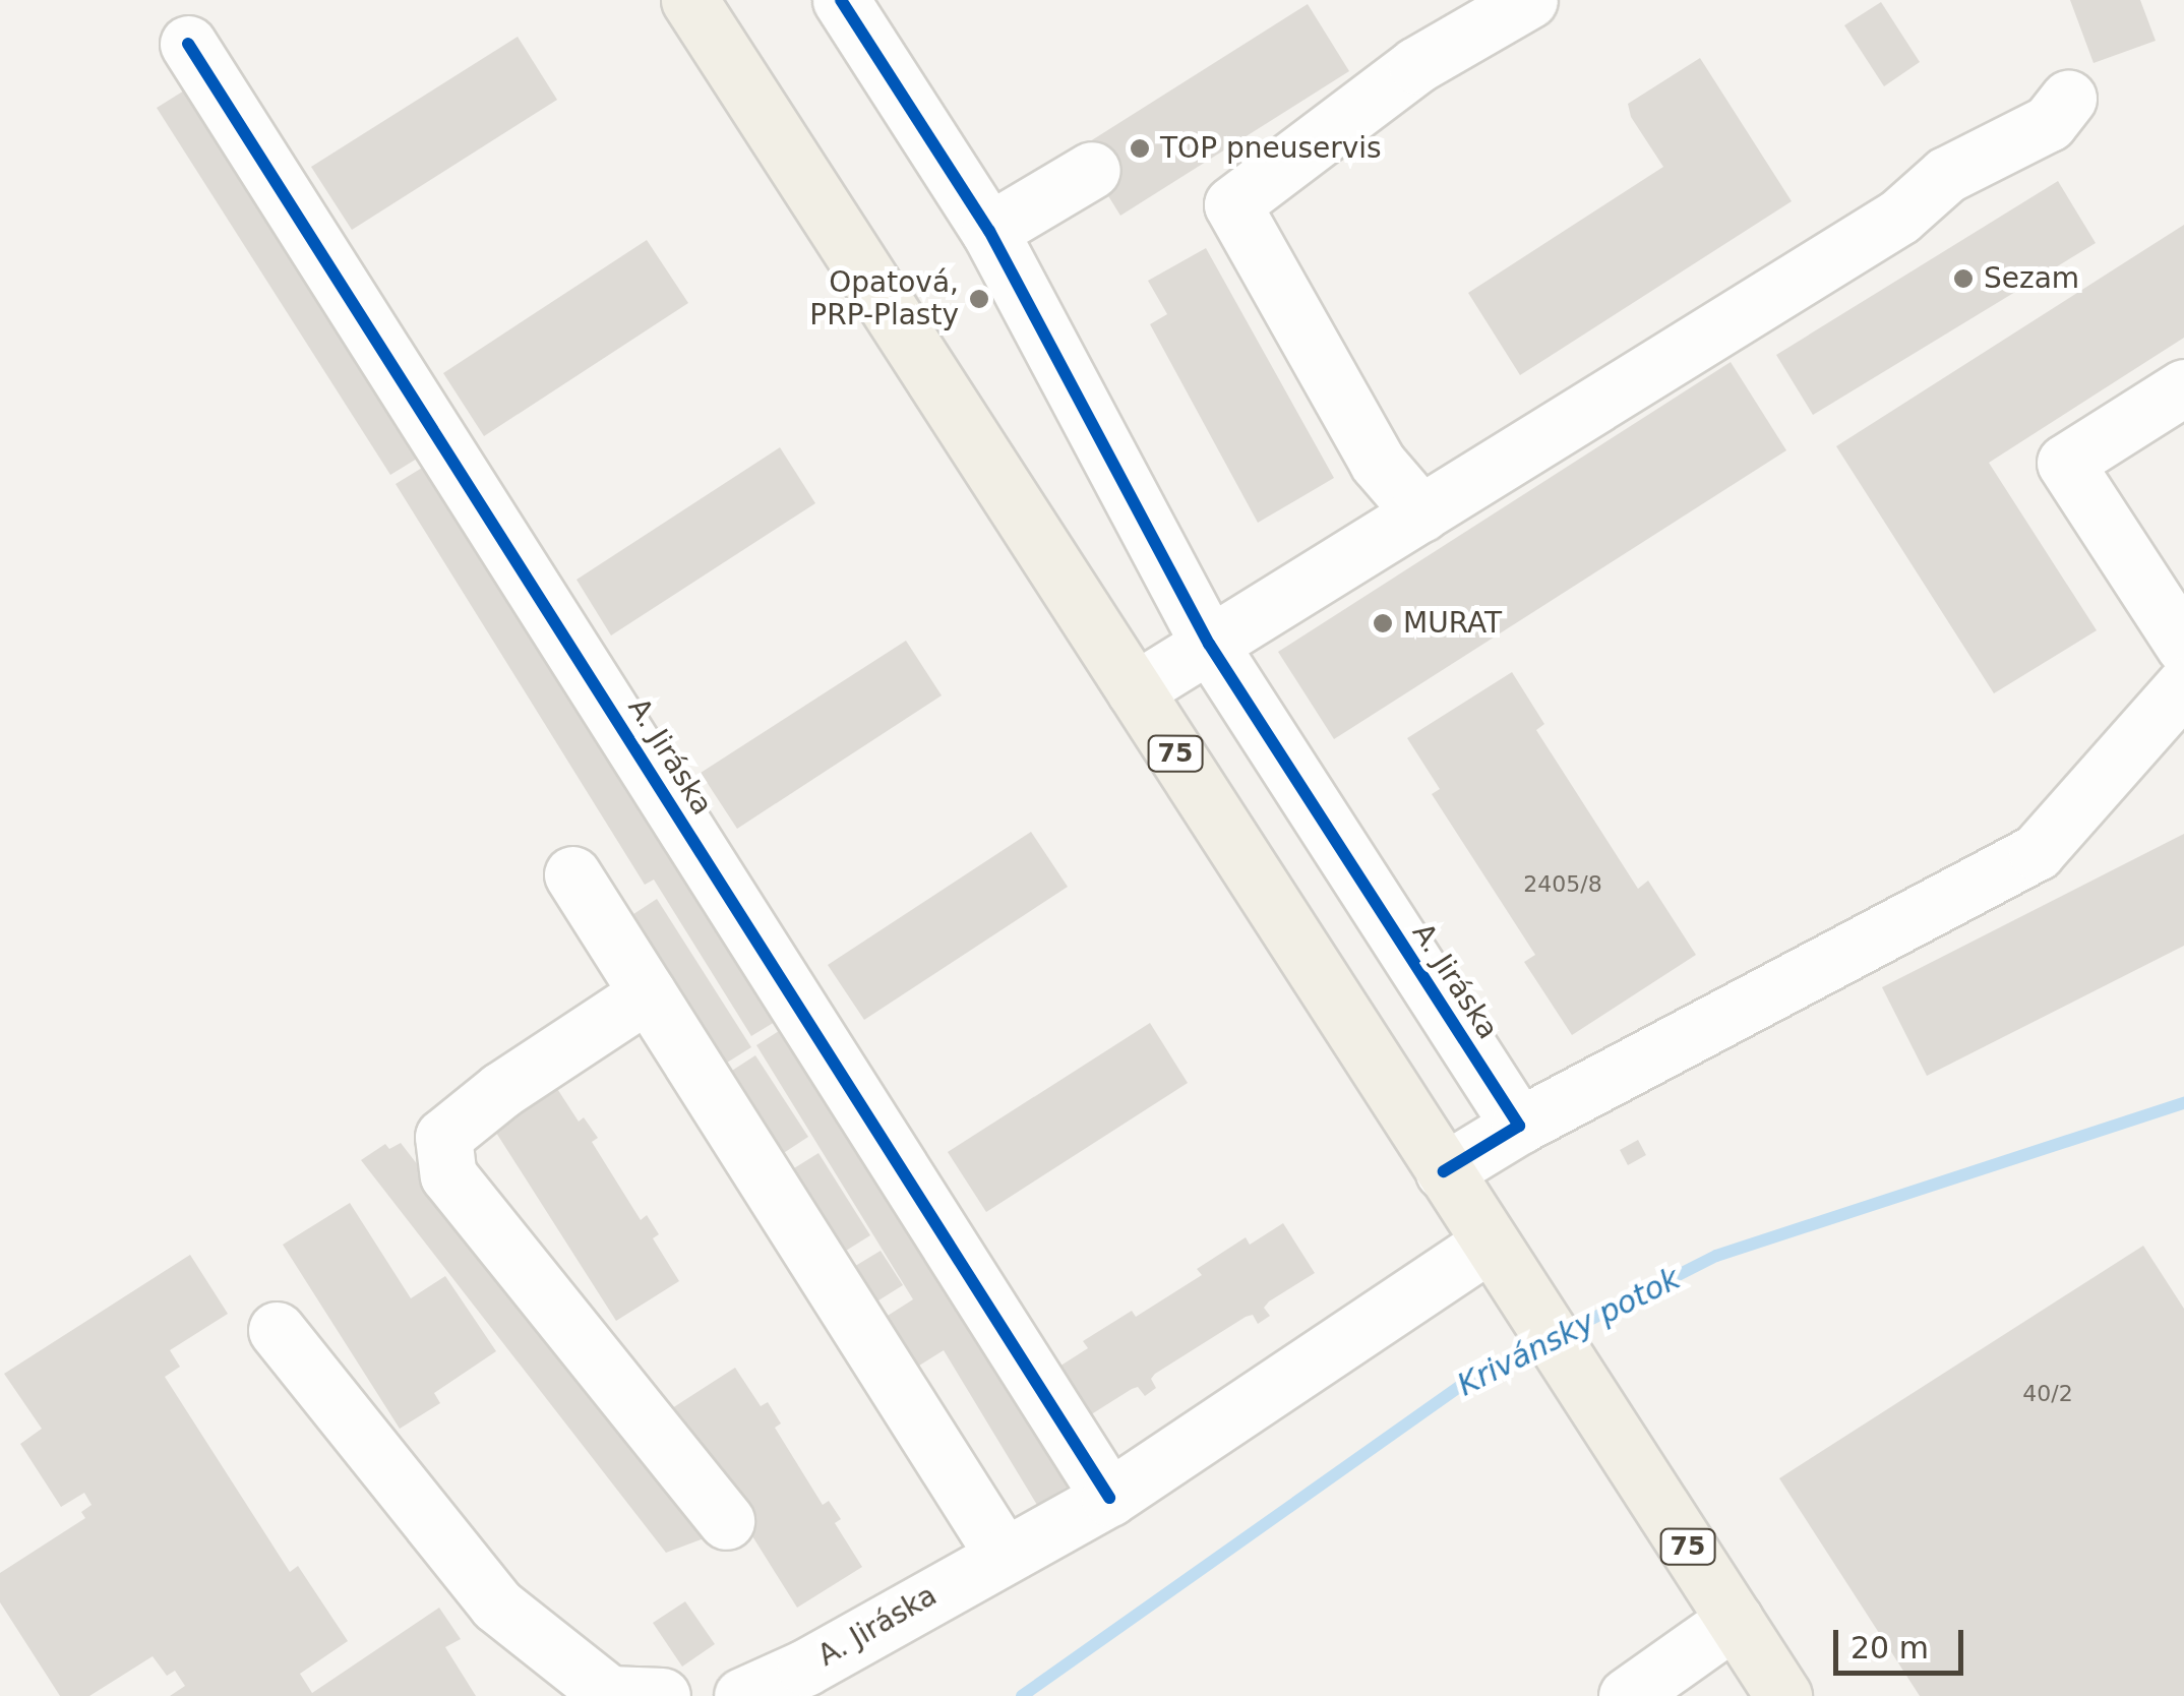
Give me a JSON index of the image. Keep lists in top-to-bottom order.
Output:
{
  "streets": {
    "main road": ["75"],
    "street": ["A. Jiráska"]
  },
  "crossings": [
    ["75", "A. Jiráska"]
  ],
  "water": ["Krivánsky potok"],
  "places": [
    "TOP pneuservis",
    "Sezam",
    "Opatová, PRP-Plasty",
    "MURAT"
  ],
  "house_numbers": ["2405/8", "40/2"],
  "scale_bar": "20 m"
}
